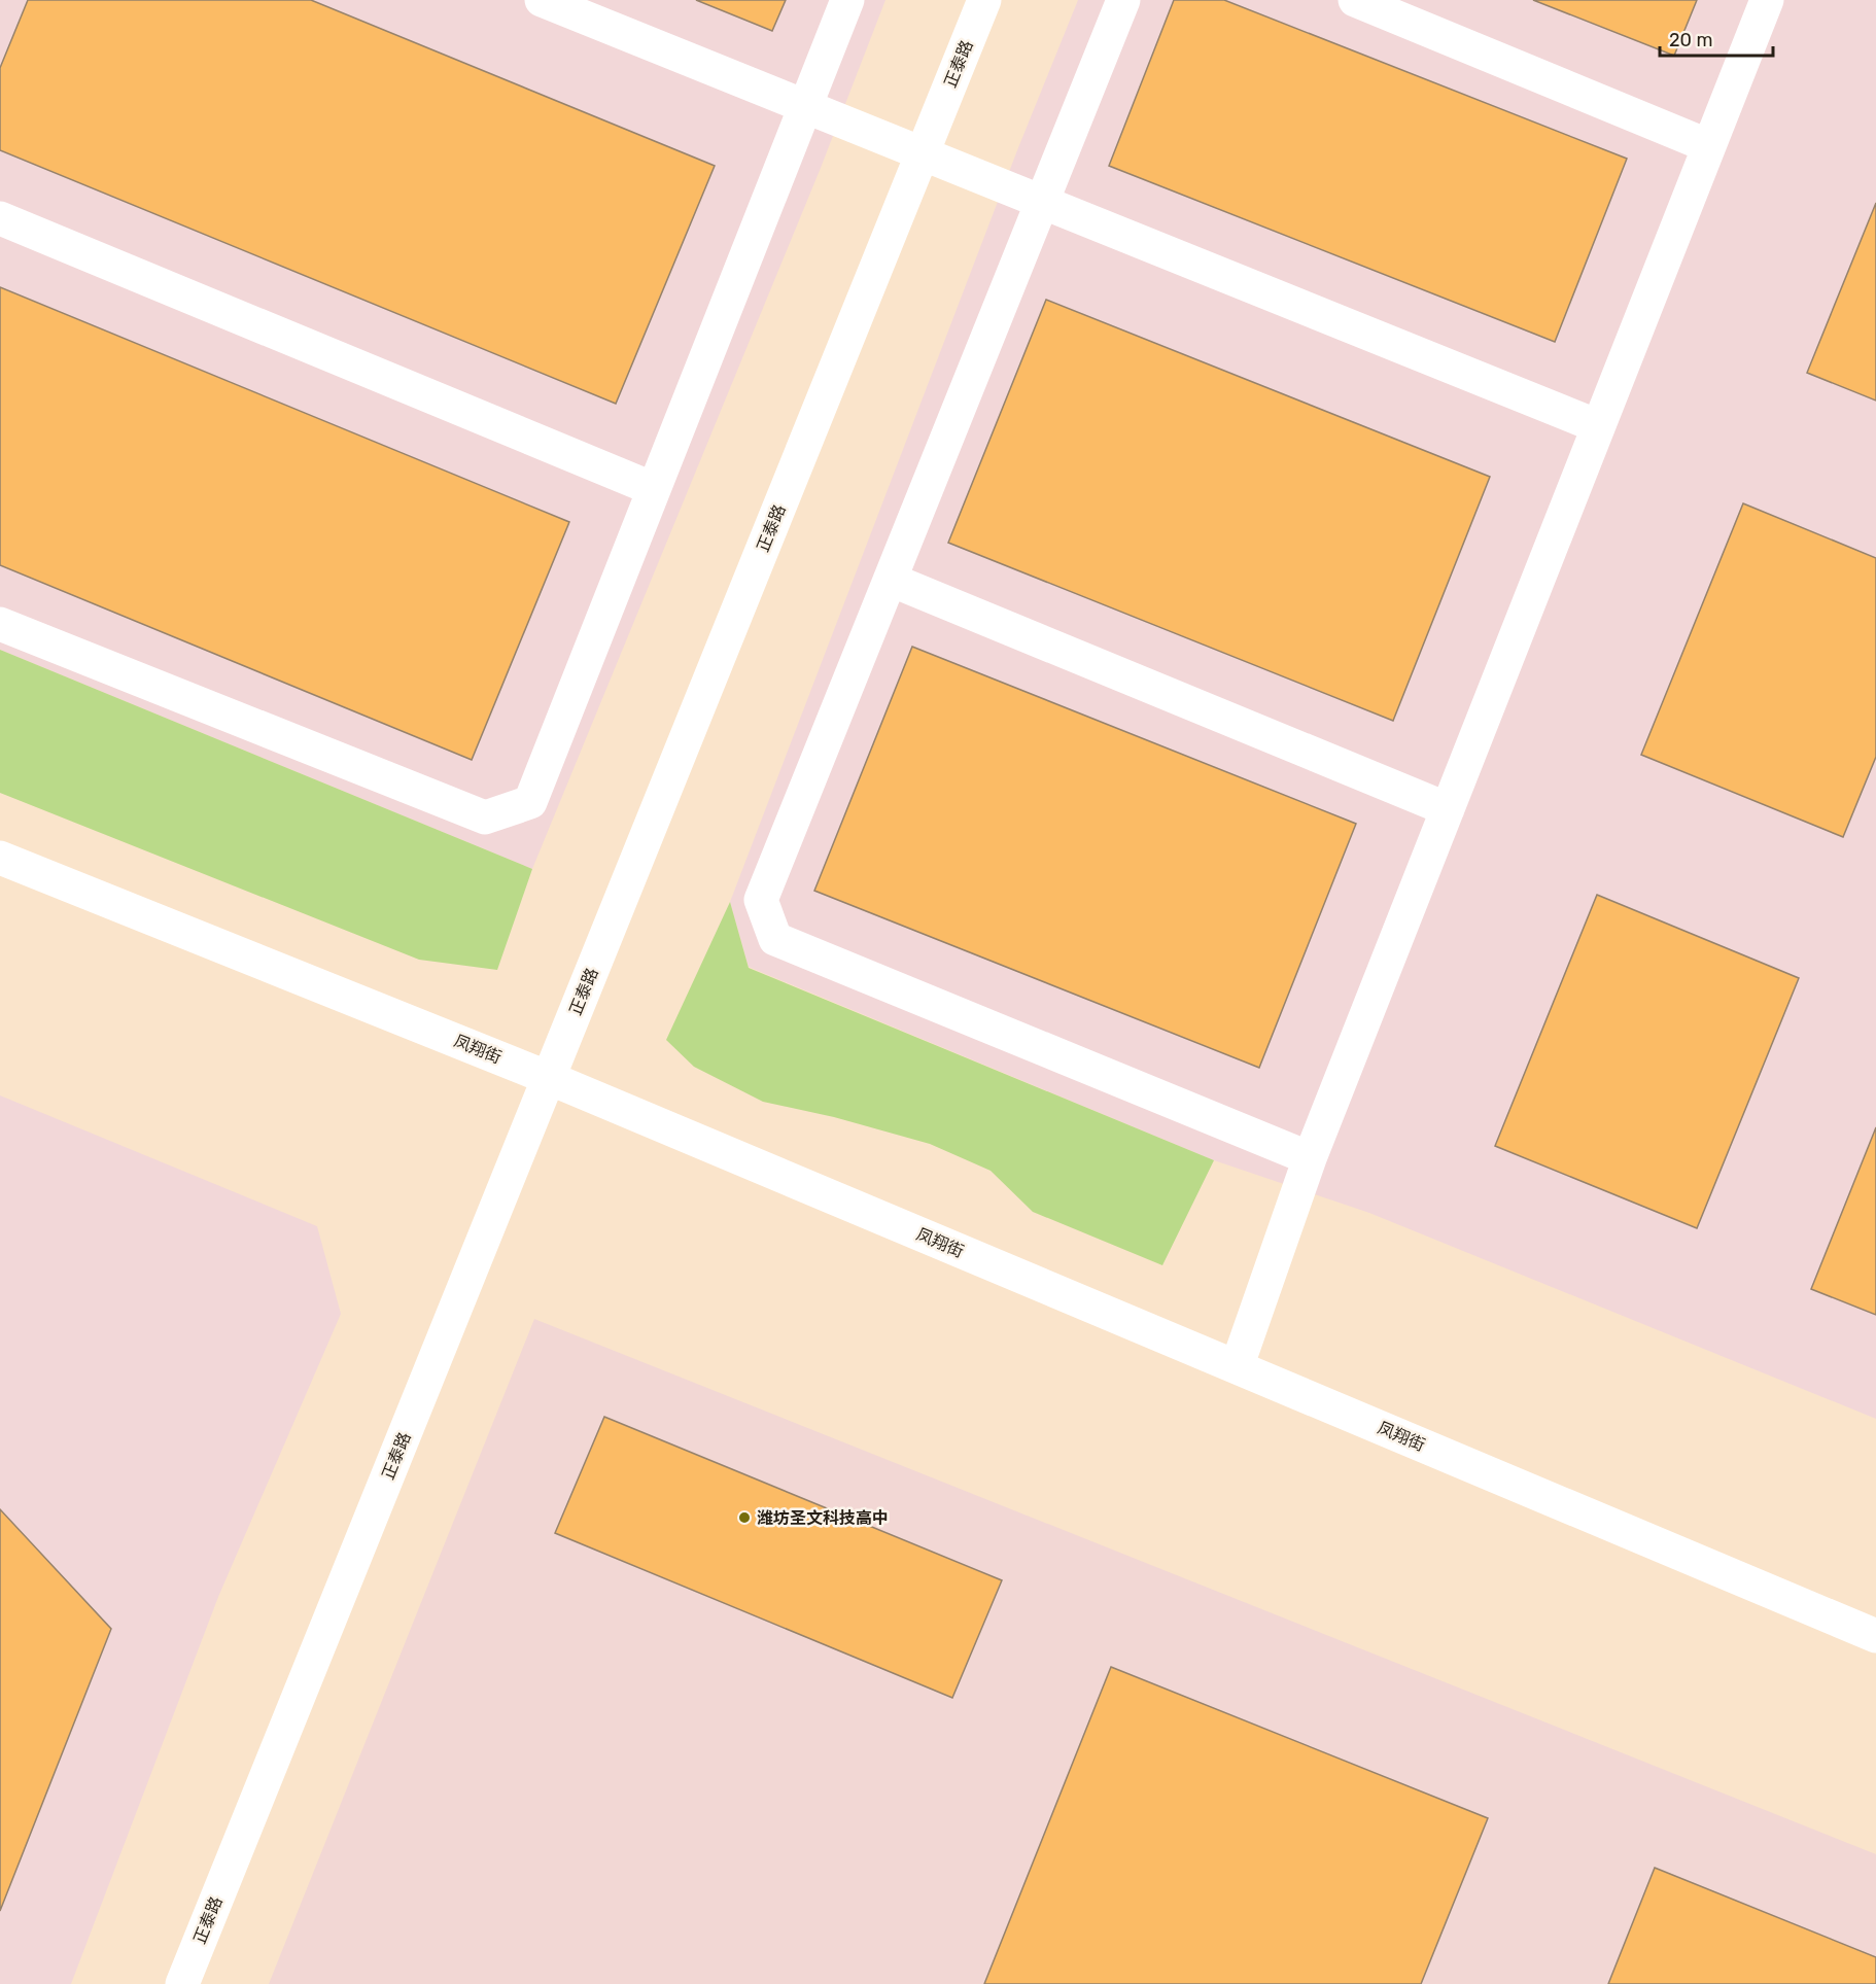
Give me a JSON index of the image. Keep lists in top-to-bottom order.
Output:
{
  "streets": {
    "street": ["正泰路", "凤翔街"]
  },
  "crossings": [
    ["正泰路", "凤翔街"]
  ],
  "places": ["潍坊圣文科技高中"],
  "scale_bar": "20 m"
}
